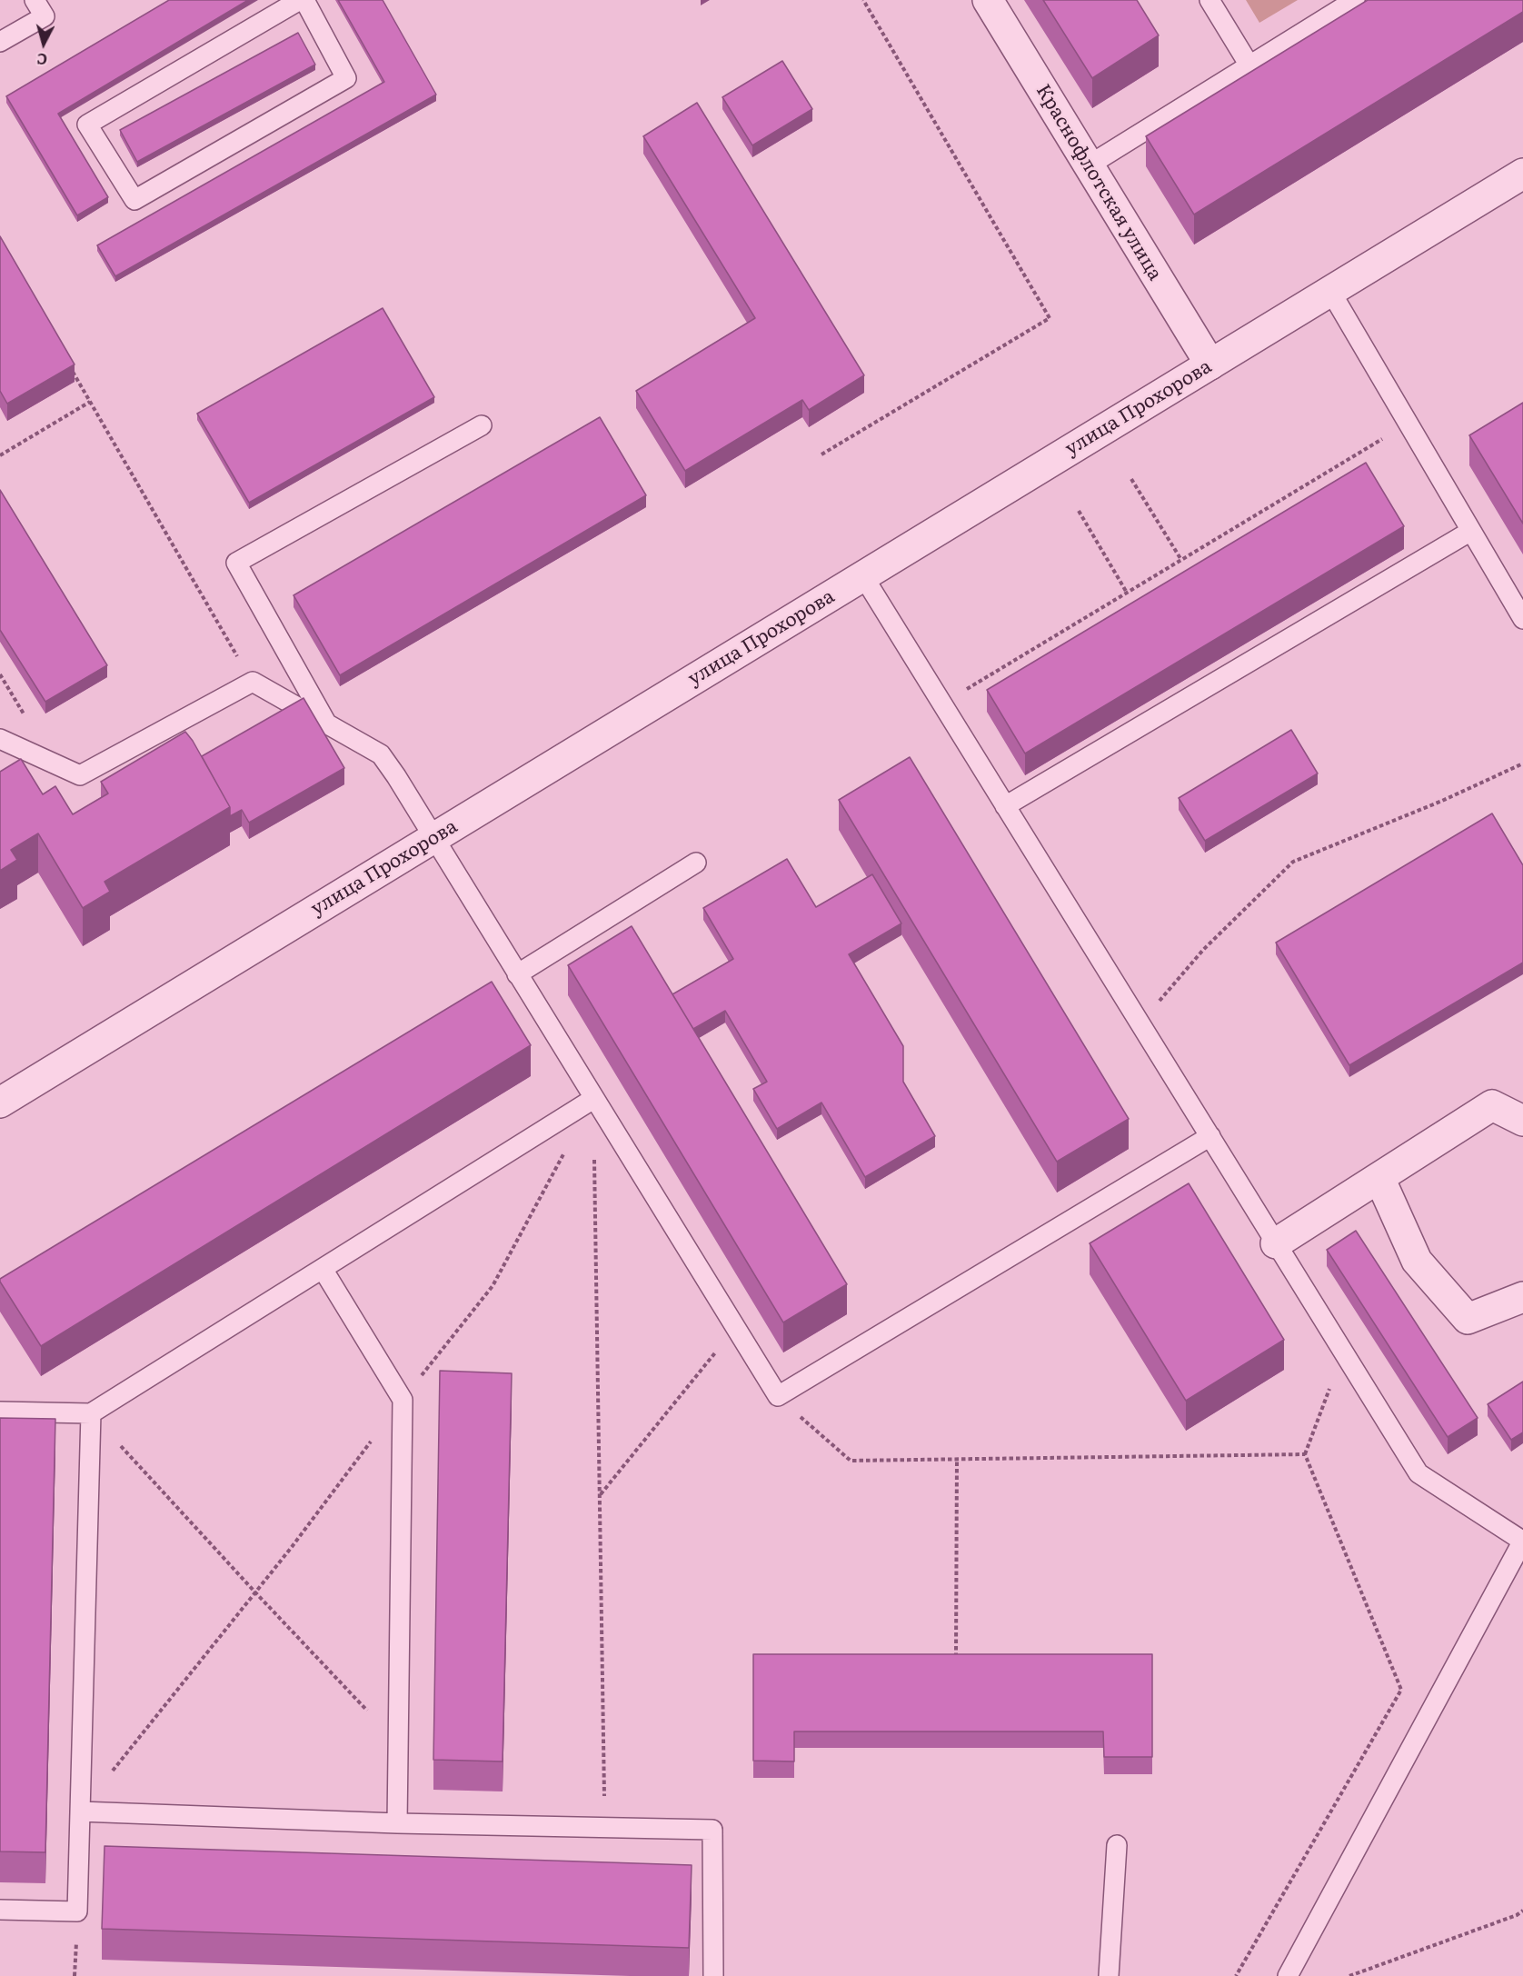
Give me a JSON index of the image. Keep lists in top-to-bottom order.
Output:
{
  "streets": {
    "street": ["Краснофлотская улица", "улица Прохорова"]
  },
  "crossings": [
    ["Краснофлотская улица", "улица Прохорова"]
  ],
  "north": "bottom"
}
